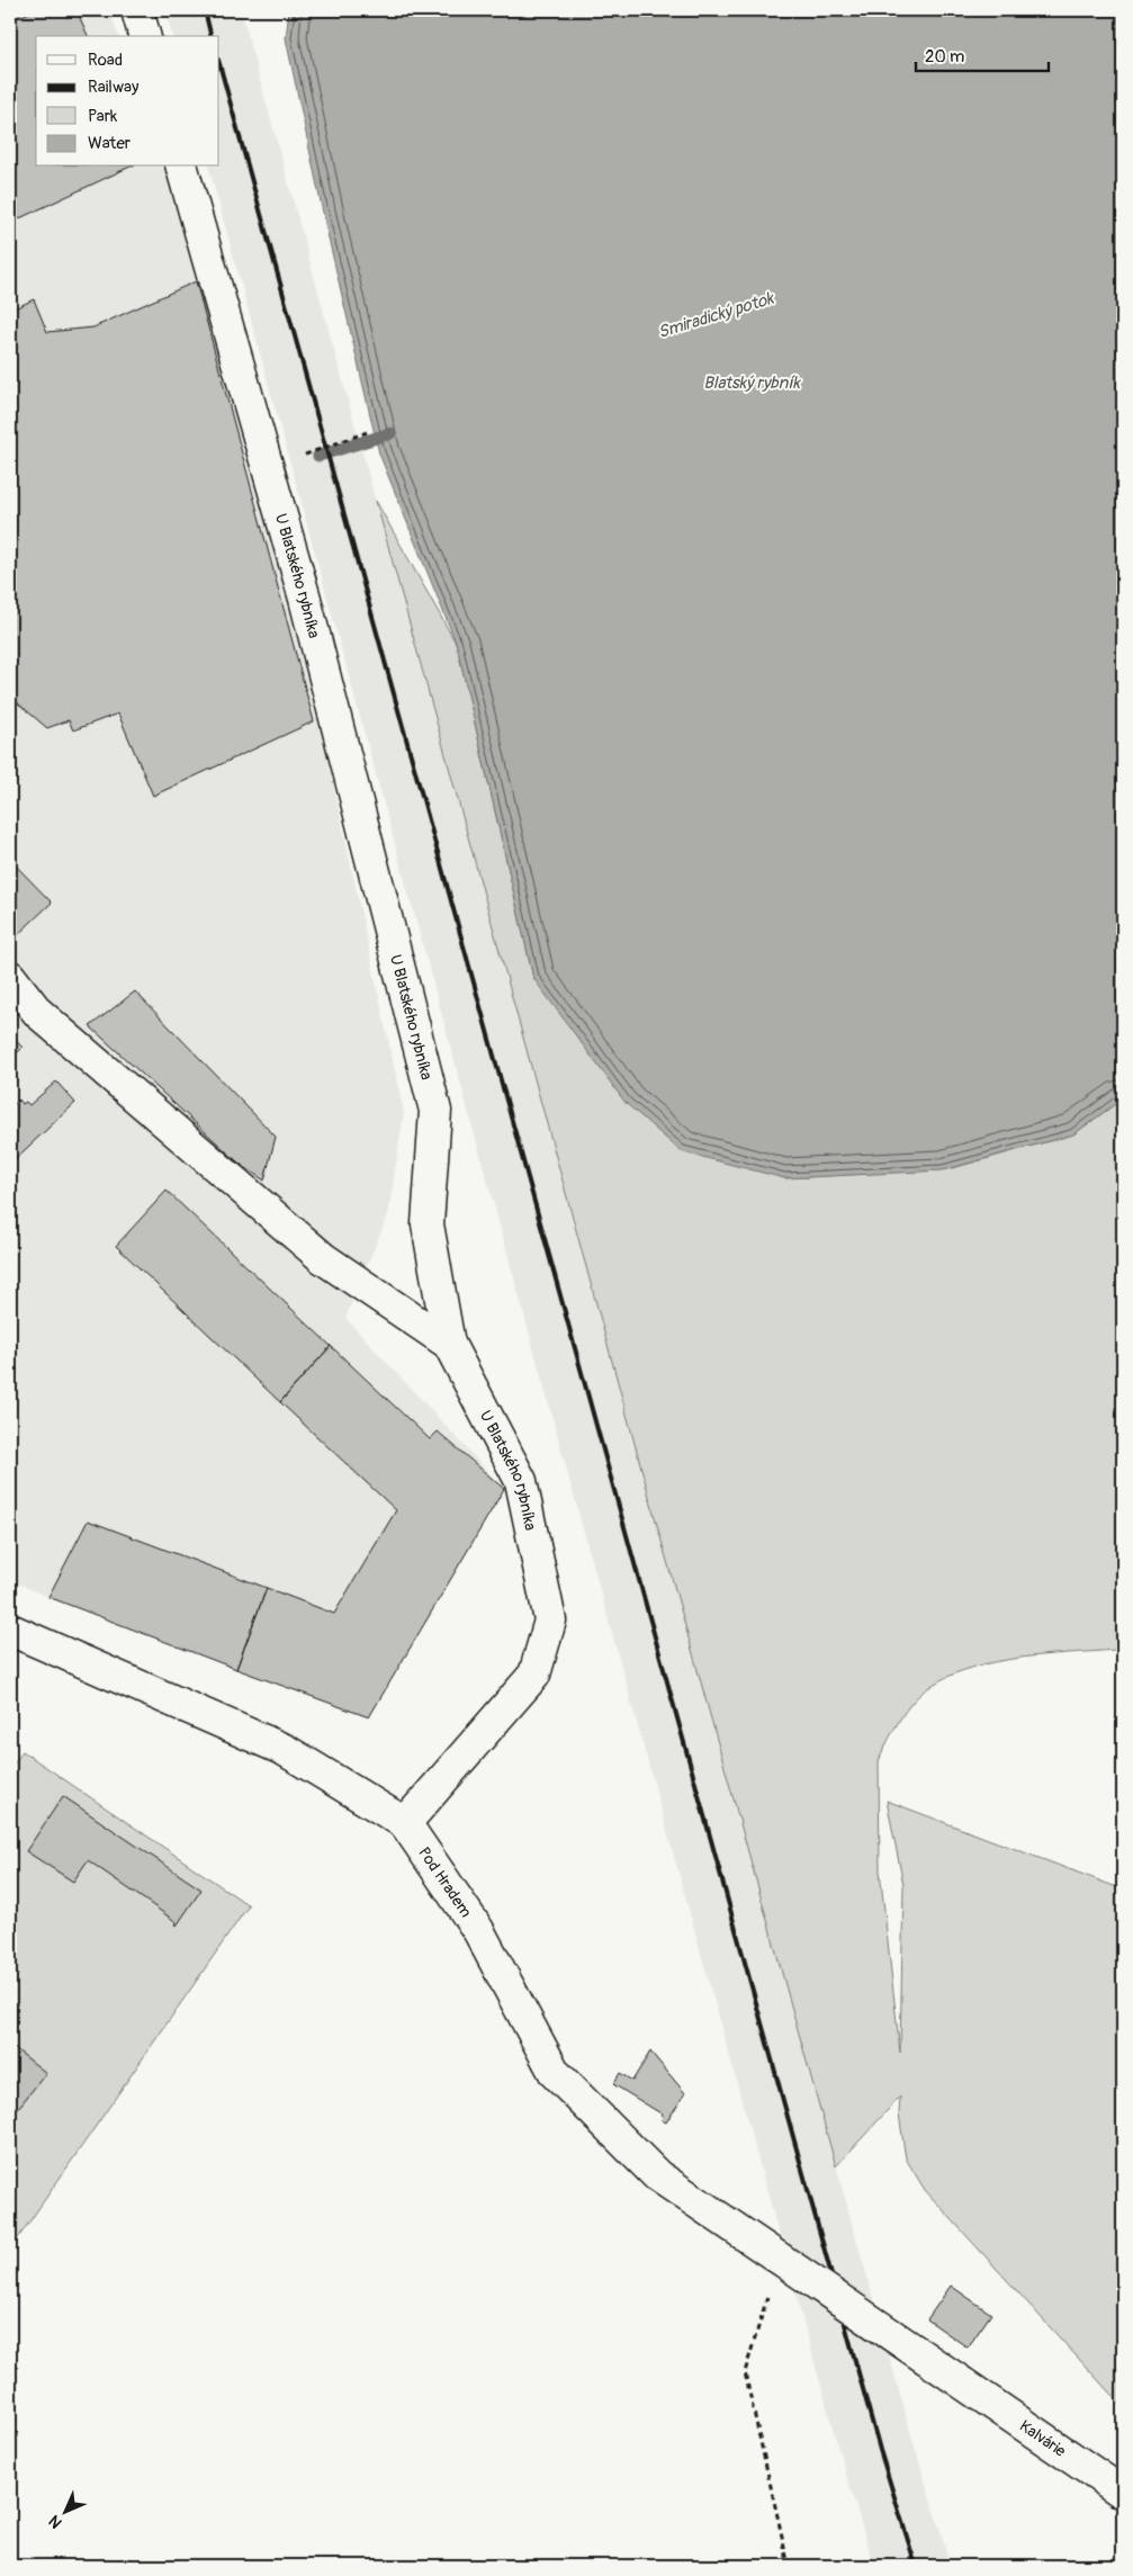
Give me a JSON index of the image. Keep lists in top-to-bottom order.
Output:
{
  "streets": {
    "street": ["U Blatského rybníka", "Pod Hradem", "Kalvárie"]
  },
  "crossings": [
    ["U Blatského rybníka", "Pod Hradem"],
    ["Pod Hradem", "Kalvárie"]
  ],
  "water": ["Smiradický potok", "Blatský rybník"],
  "legend": [
    "Road",
    "Railway",
    "Park",
    "Water"
  ],
  "scale_bar": "20 m",
  "north": "bottom left"
}
